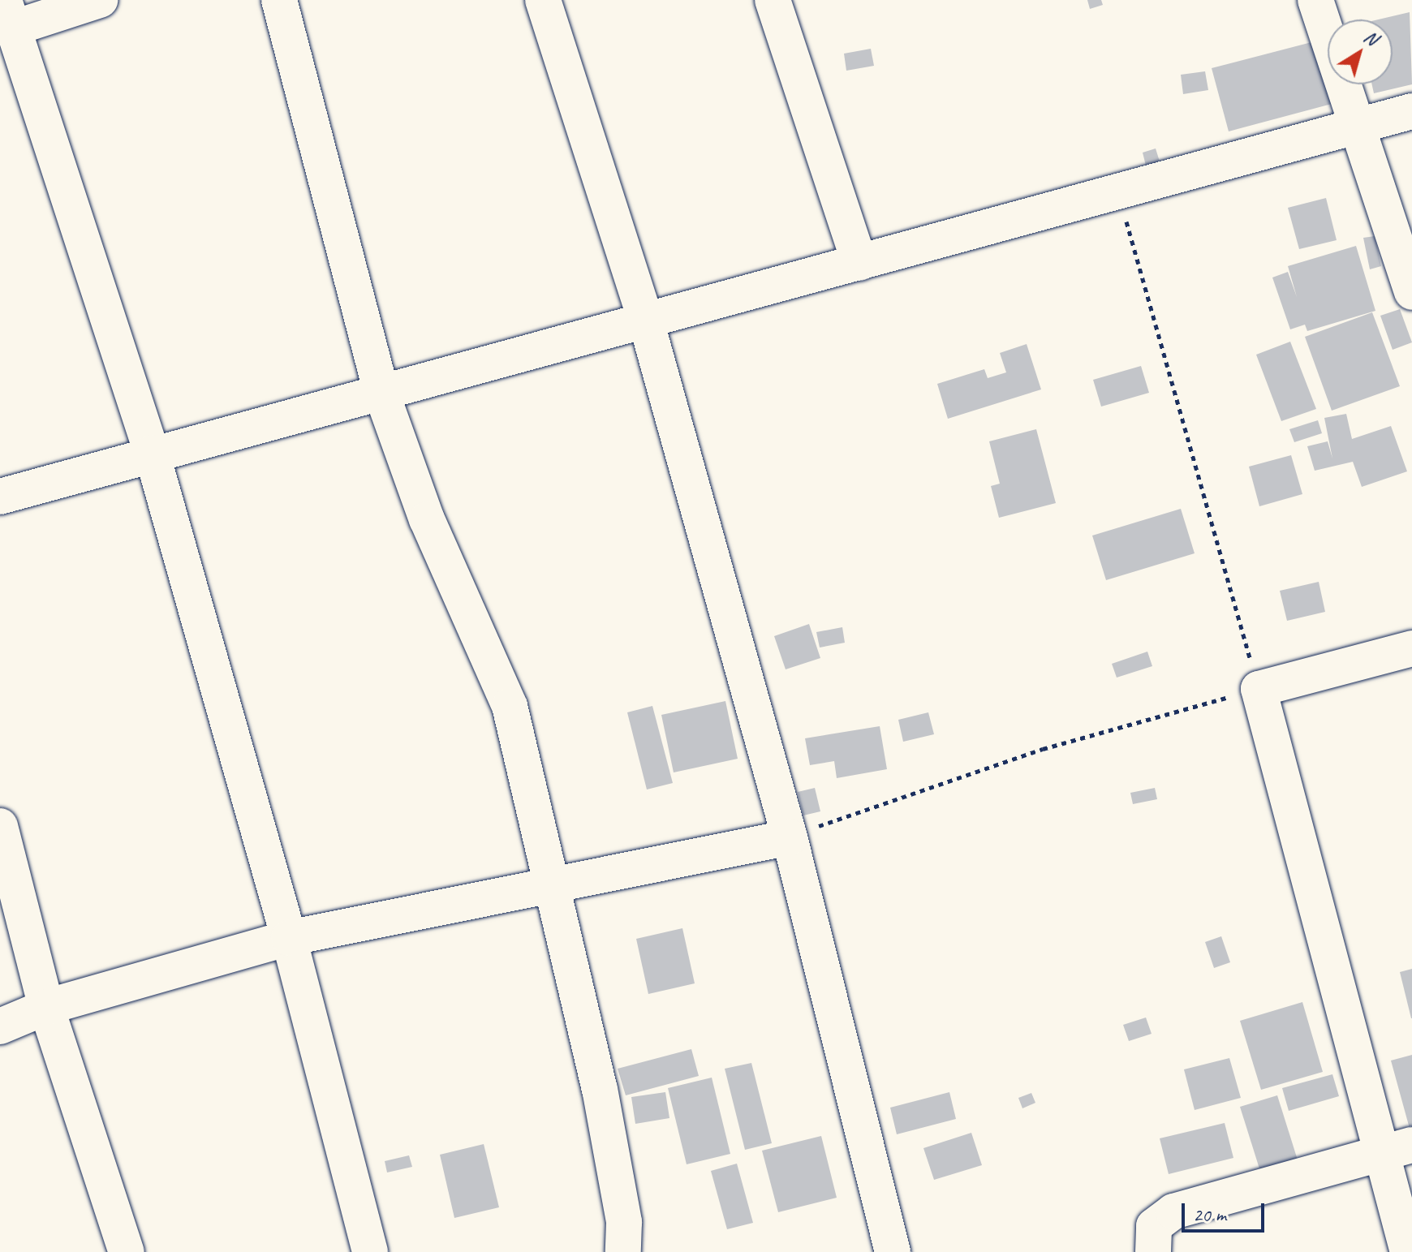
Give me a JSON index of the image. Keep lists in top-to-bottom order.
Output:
{
  "scale_bar": "20 m",
  "north": "top right"
}
